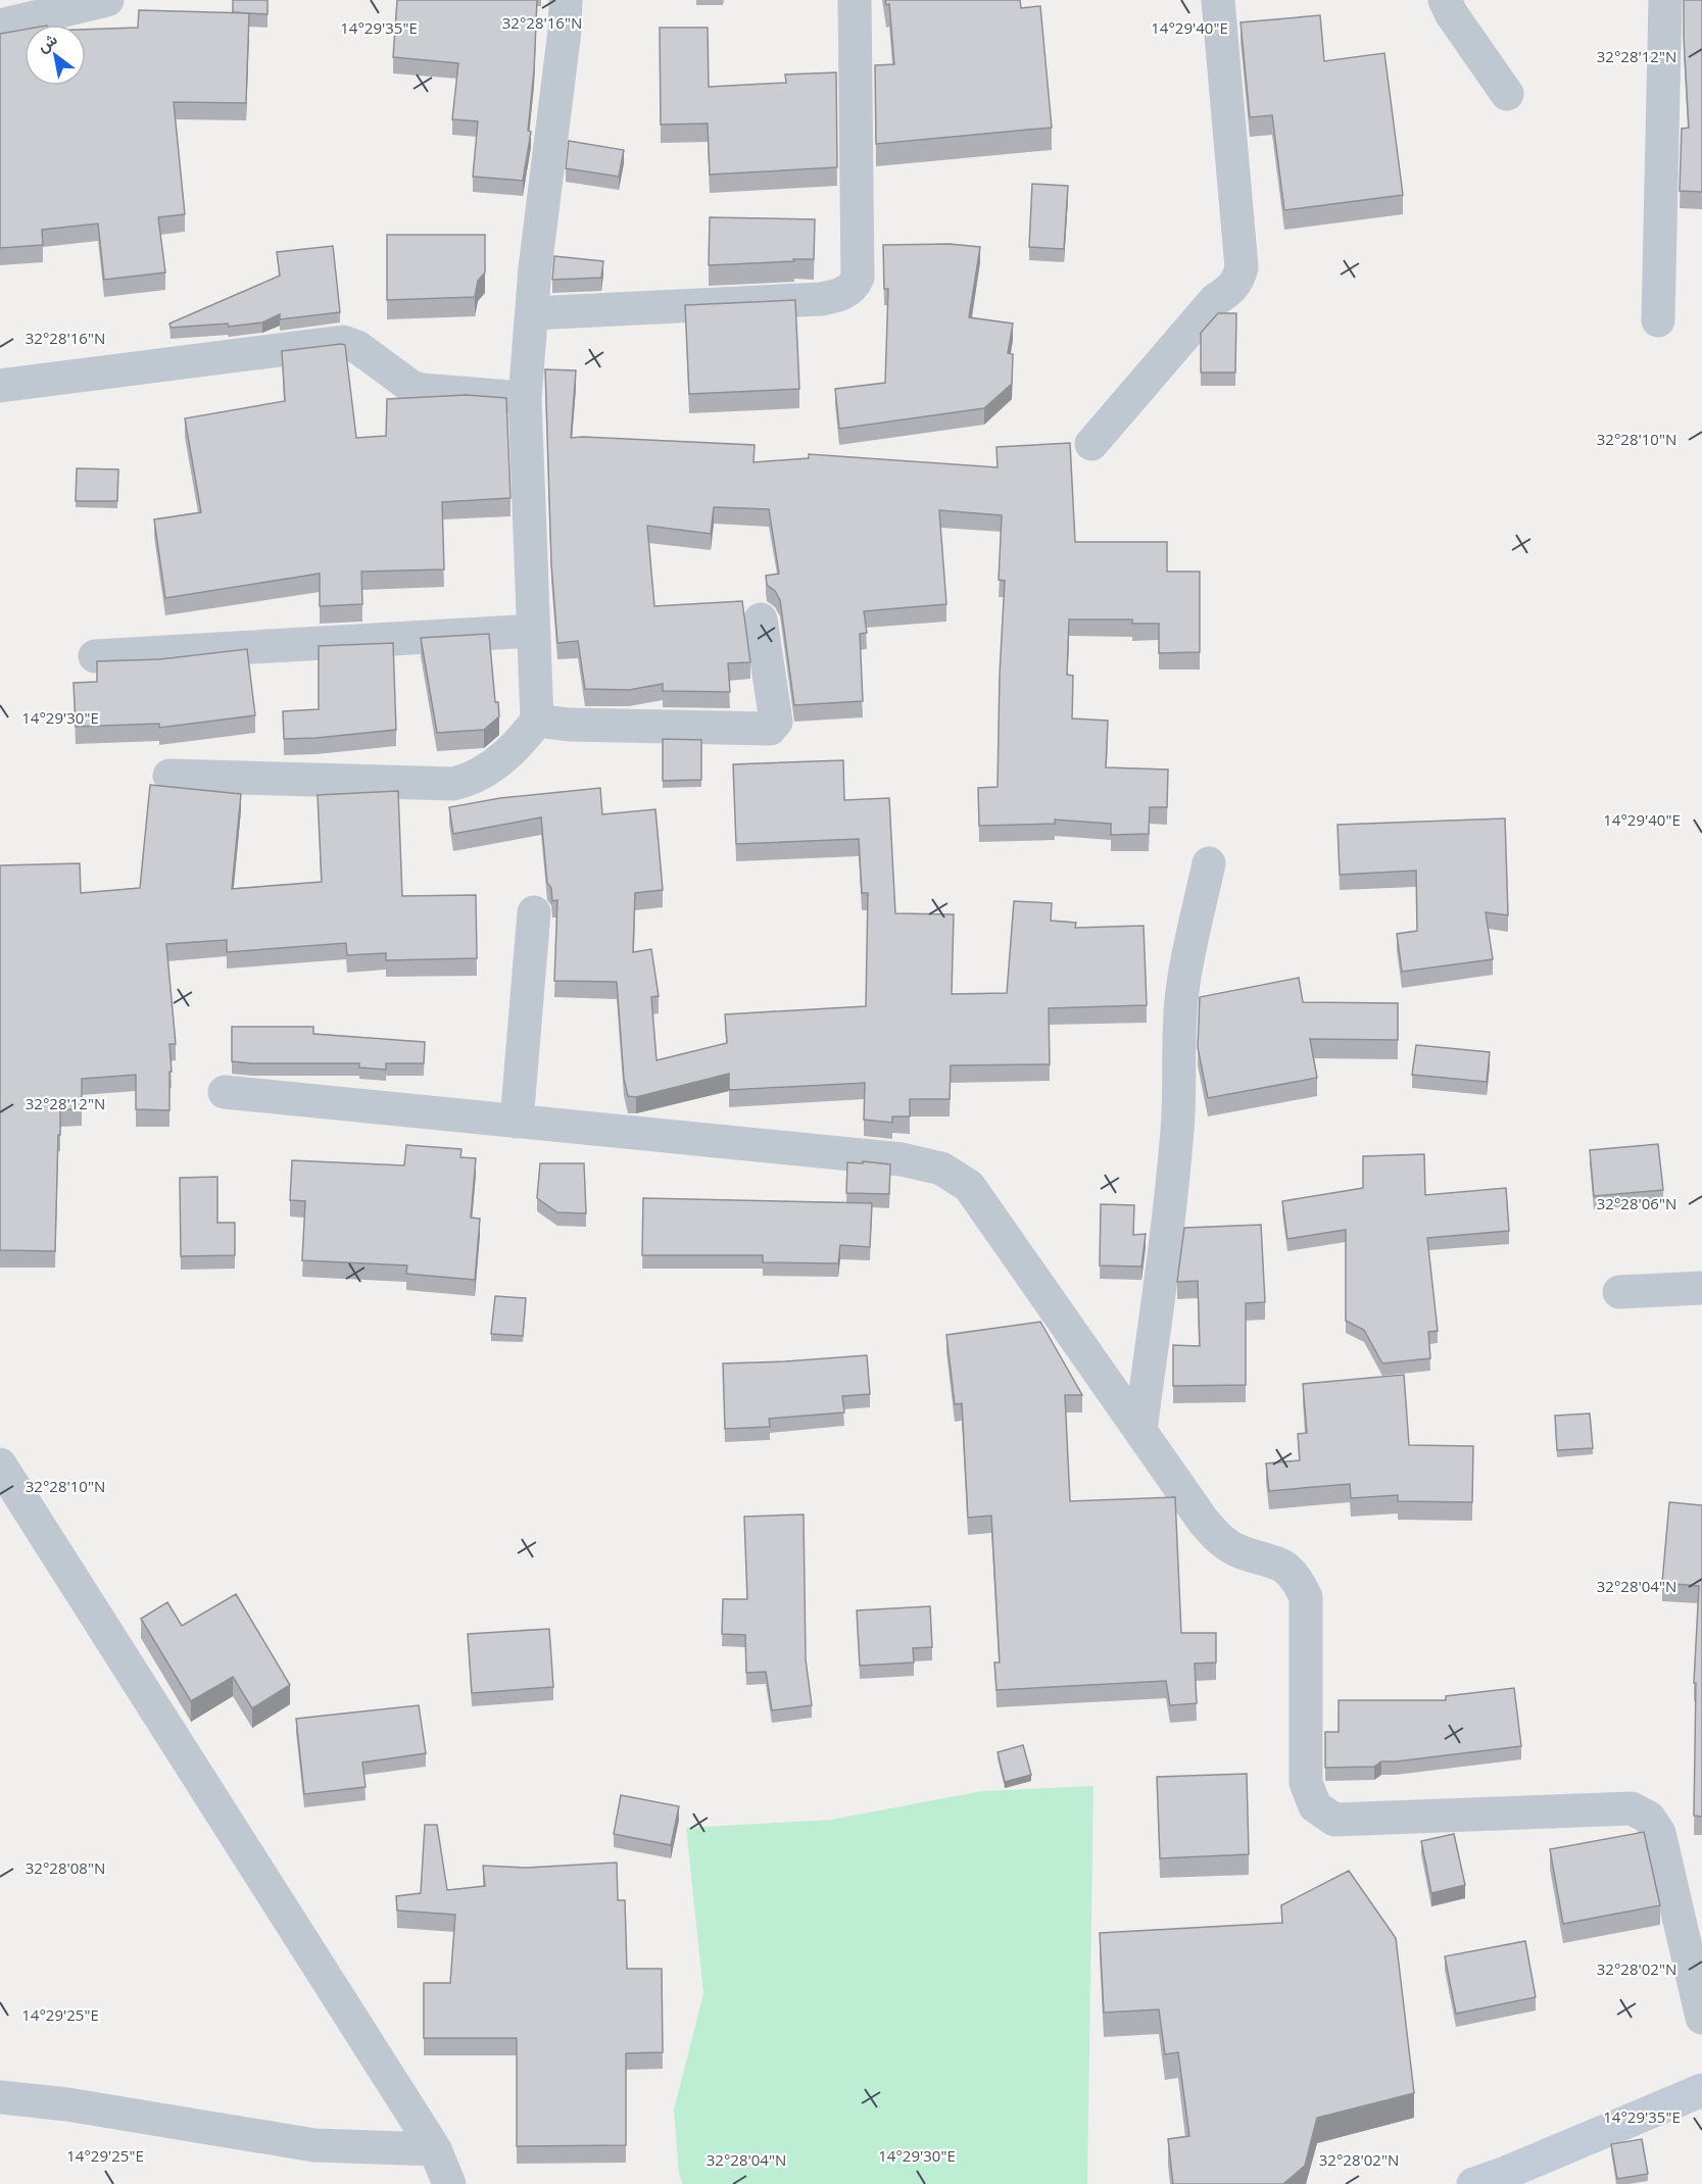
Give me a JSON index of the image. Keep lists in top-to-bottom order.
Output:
{
  "north": "top left",
  "coordinates": [
    "32°28'16\"N",
    "14°29'35\"E",
    "14°29'40\"E",
    "32°28'12\"N",
    "32°28'10\"N",
    "14°29'30\"E",
    "32°28'06\"N",
    "32°28'04\"N",
    "32°28'08\"N",
    "32°28'02\"N",
    "14°29'25\"E"
  ]
}
